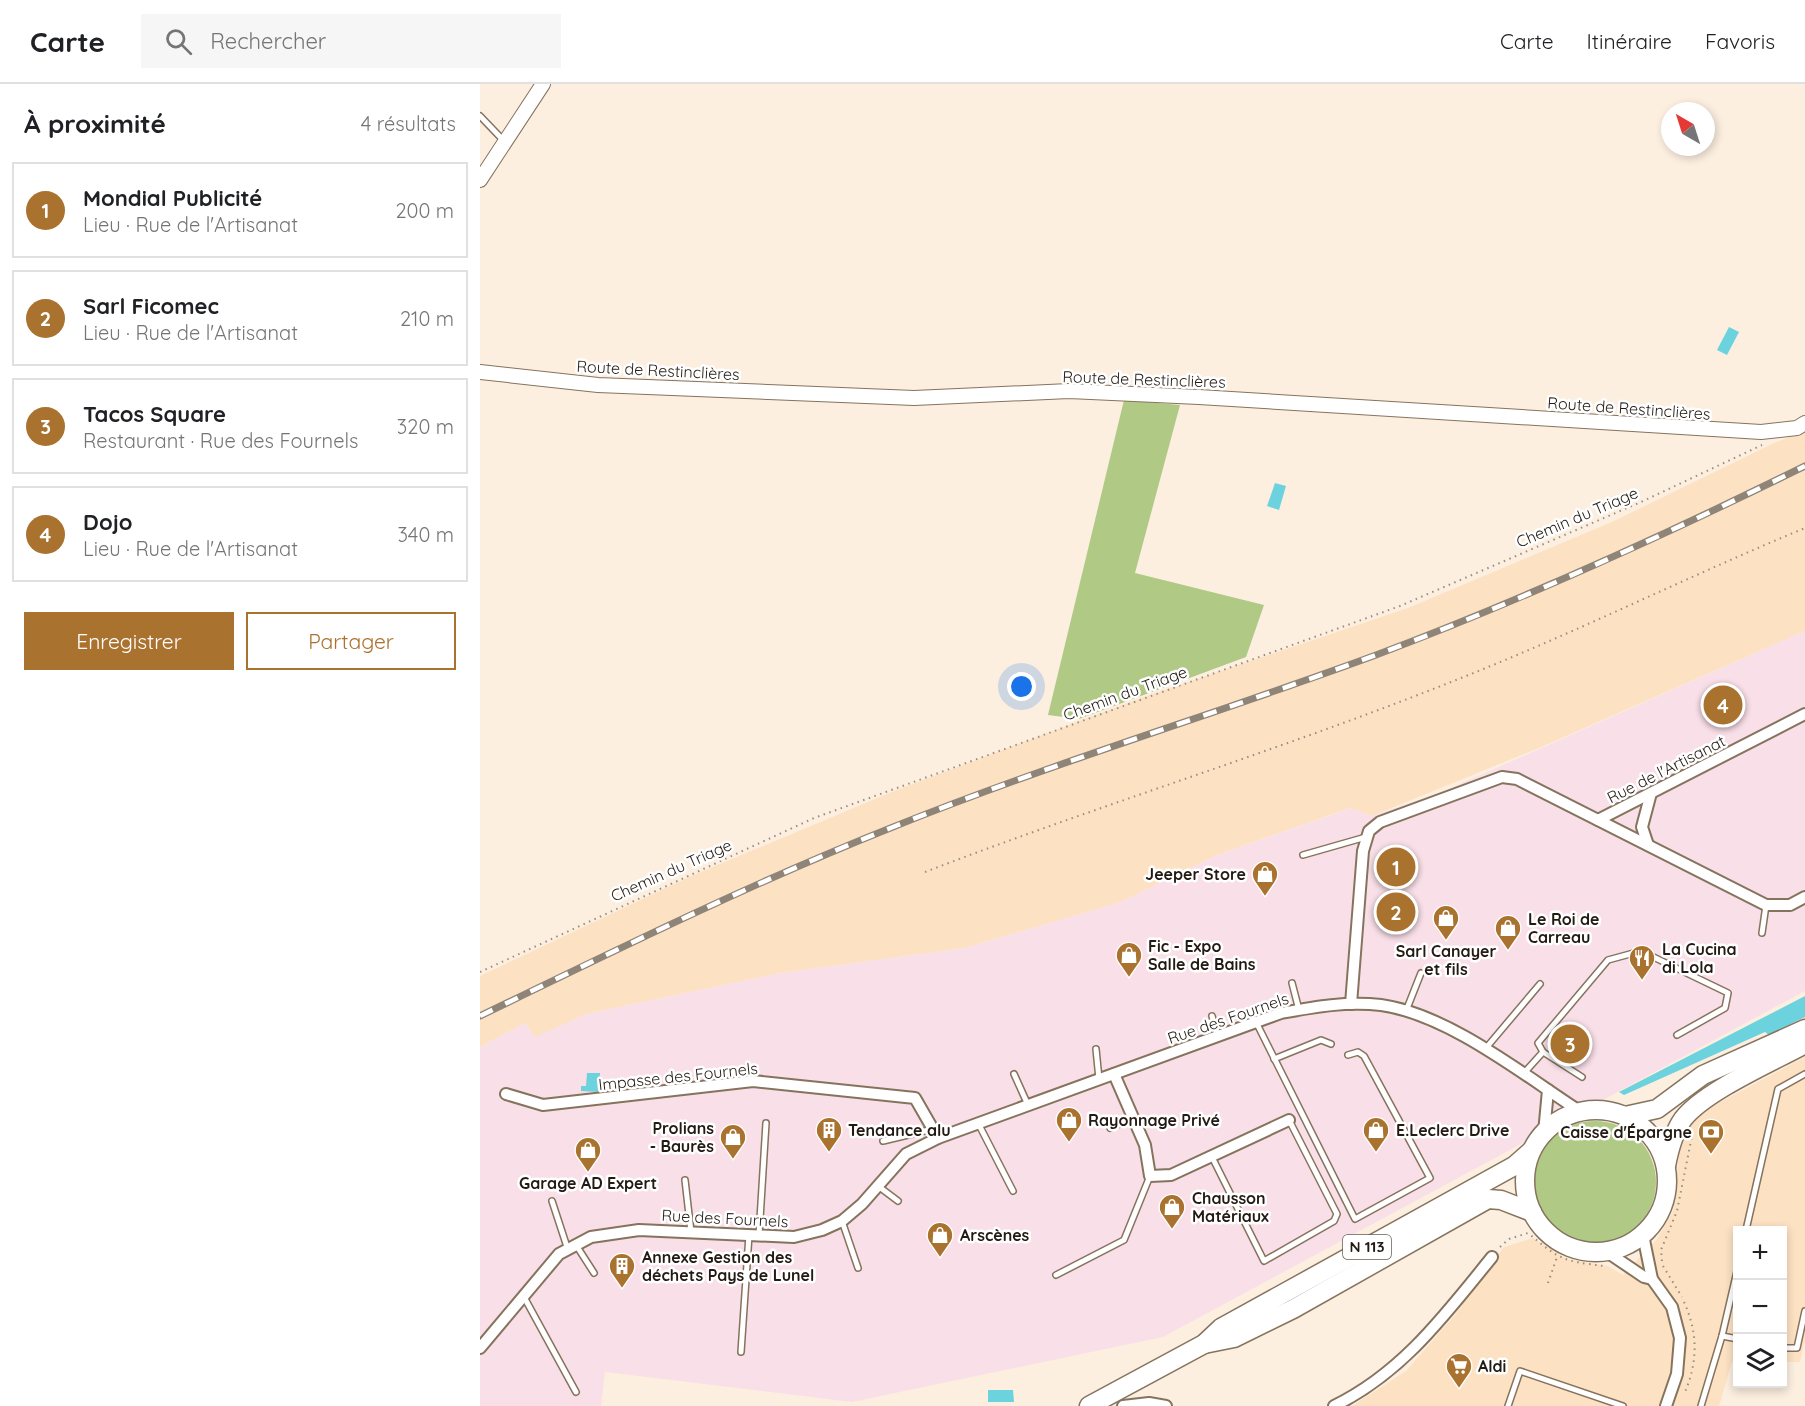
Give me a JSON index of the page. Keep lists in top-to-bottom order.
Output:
{
  "streets": {
    "main road": ["N 113"],
    "street": [
      "Route de Restinclières",
      "Rue de l'Artisanat",
      "Rue des Fournels",
      "Impasse des Fournels"
    ],
    "path": ["Chemin du Triage"]
  },
  "crossings": [
    ["Route de Restinclières", "Chemin du Triage"],
    ["Rue des Fournels", "Impasse des Fournels"],
    ["Rue des Fournels", "N 113"]
  ],
  "places": {
    "shop": [
      "Jeeper Store",
      "Sarl Canayer et fils",
      "Le Roi de Carreau",
      "Fic - Expo Salle de Bains",
      "Rayonnage Privé",
      "E.Leclerc Drive",
      "Prolians - Baurès",
      "Garage AD Expert",
      "Chausson Matériaux",
      "Arscènes"
    ],
    "restaurant": ["La Cucina di Lola"],
    "building": ["Tendance alu", "Annexe Gestion des déchets Pays de Lunel"],
    "bank": ["Caisse d'Épargne"],
    "supermarket": ["Aldi"]
  },
  "north": "top left",
  "page": {
    "header": "Carte",
    "search": "Rechercher",
    "nav": ["Carte", "Itinéraire", "Favoris"],
    "heading": ["À proximité", "4 résultats"],
    "list": [
      {
        "mark": "1",
        "name": "Mondial Publicité",
        "note": "Lieu · Rue de l'Artisanat",
        "value": "200 m"
      },
      {
        "mark": "2",
        "name": "Sarl Ficomec",
        "note": "Lieu · Rue de l'Artisanat",
        "value": "210 m"
      },
      {
        "mark": "3",
        "name": "Tacos Square",
        "note": "Restaurant · Rue des Fournels",
        "value": "320 m"
      },
      {
        "mark": "4",
        "name": "Dojo",
        "note": "Lieu · Rue de l'Artisanat",
        "value": "340 m"
      }
    ],
    "buttons": ["Enregistrer", "Partager"],
    "pins": [
      "4",
      "1",
      "2",
      "3"
    ],
    "map_buttons": ["+", "−"]
  }
}
